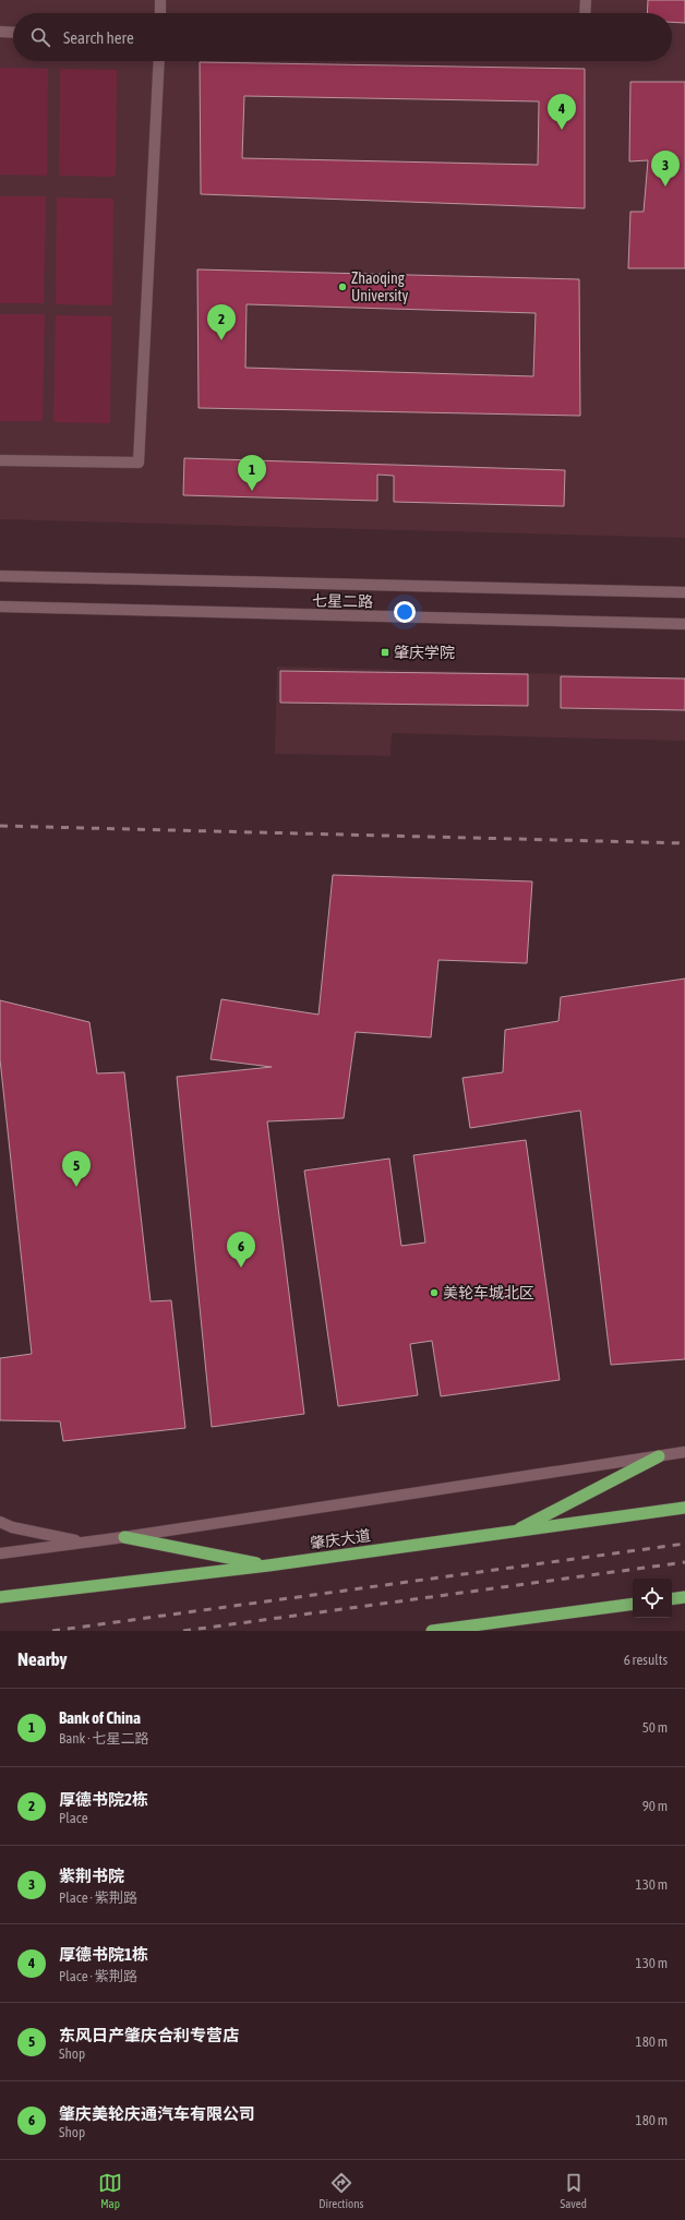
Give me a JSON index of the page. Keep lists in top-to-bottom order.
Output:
{
  "streets": {
    "highway": ["肇庆大道"],
    "street": ["七星二路"]
  },
  "places": {
    "other": ["Zhaoqing University", "美轮车城北区"],
    "transit": ["肇庆学院"]
  },
  "page": {
    "search": "Search here",
    "pins": [
      "4",
      "3",
      "2",
      "1",
      "5",
      "6"
    ],
    "heading": ["Nearby", "6 results"],
    "list": [
      {
        "mark": "1",
        "name": "Bank of China",
        "note": "Bank · 七星二路",
        "value": "50 m"
      },
      {
        "mark": "2",
        "name": "厚德书院2栋",
        "note": "Place",
        "value": "90 m"
      },
      {
        "mark": "3",
        "name": "紫荆书院",
        "note": "Place · 紫荆路",
        "value": "130 m"
      },
      {
        "mark": "4",
        "name": "厚德书院1栋",
        "note": "Place · 紫荆路",
        "value": "130 m"
      },
      {
        "mark": "5",
        "name": "东风日产肇庆合利专营店",
        "note": "Shop",
        "value": "180 m"
      },
      {
        "mark": "6",
        "name": "肇庆美轮庆通汽车有限公司",
        "note": "Shop",
        "value": "180 m"
      }
    ],
    "nav": ["Map", "Directions", "Saved"]
  }
}
